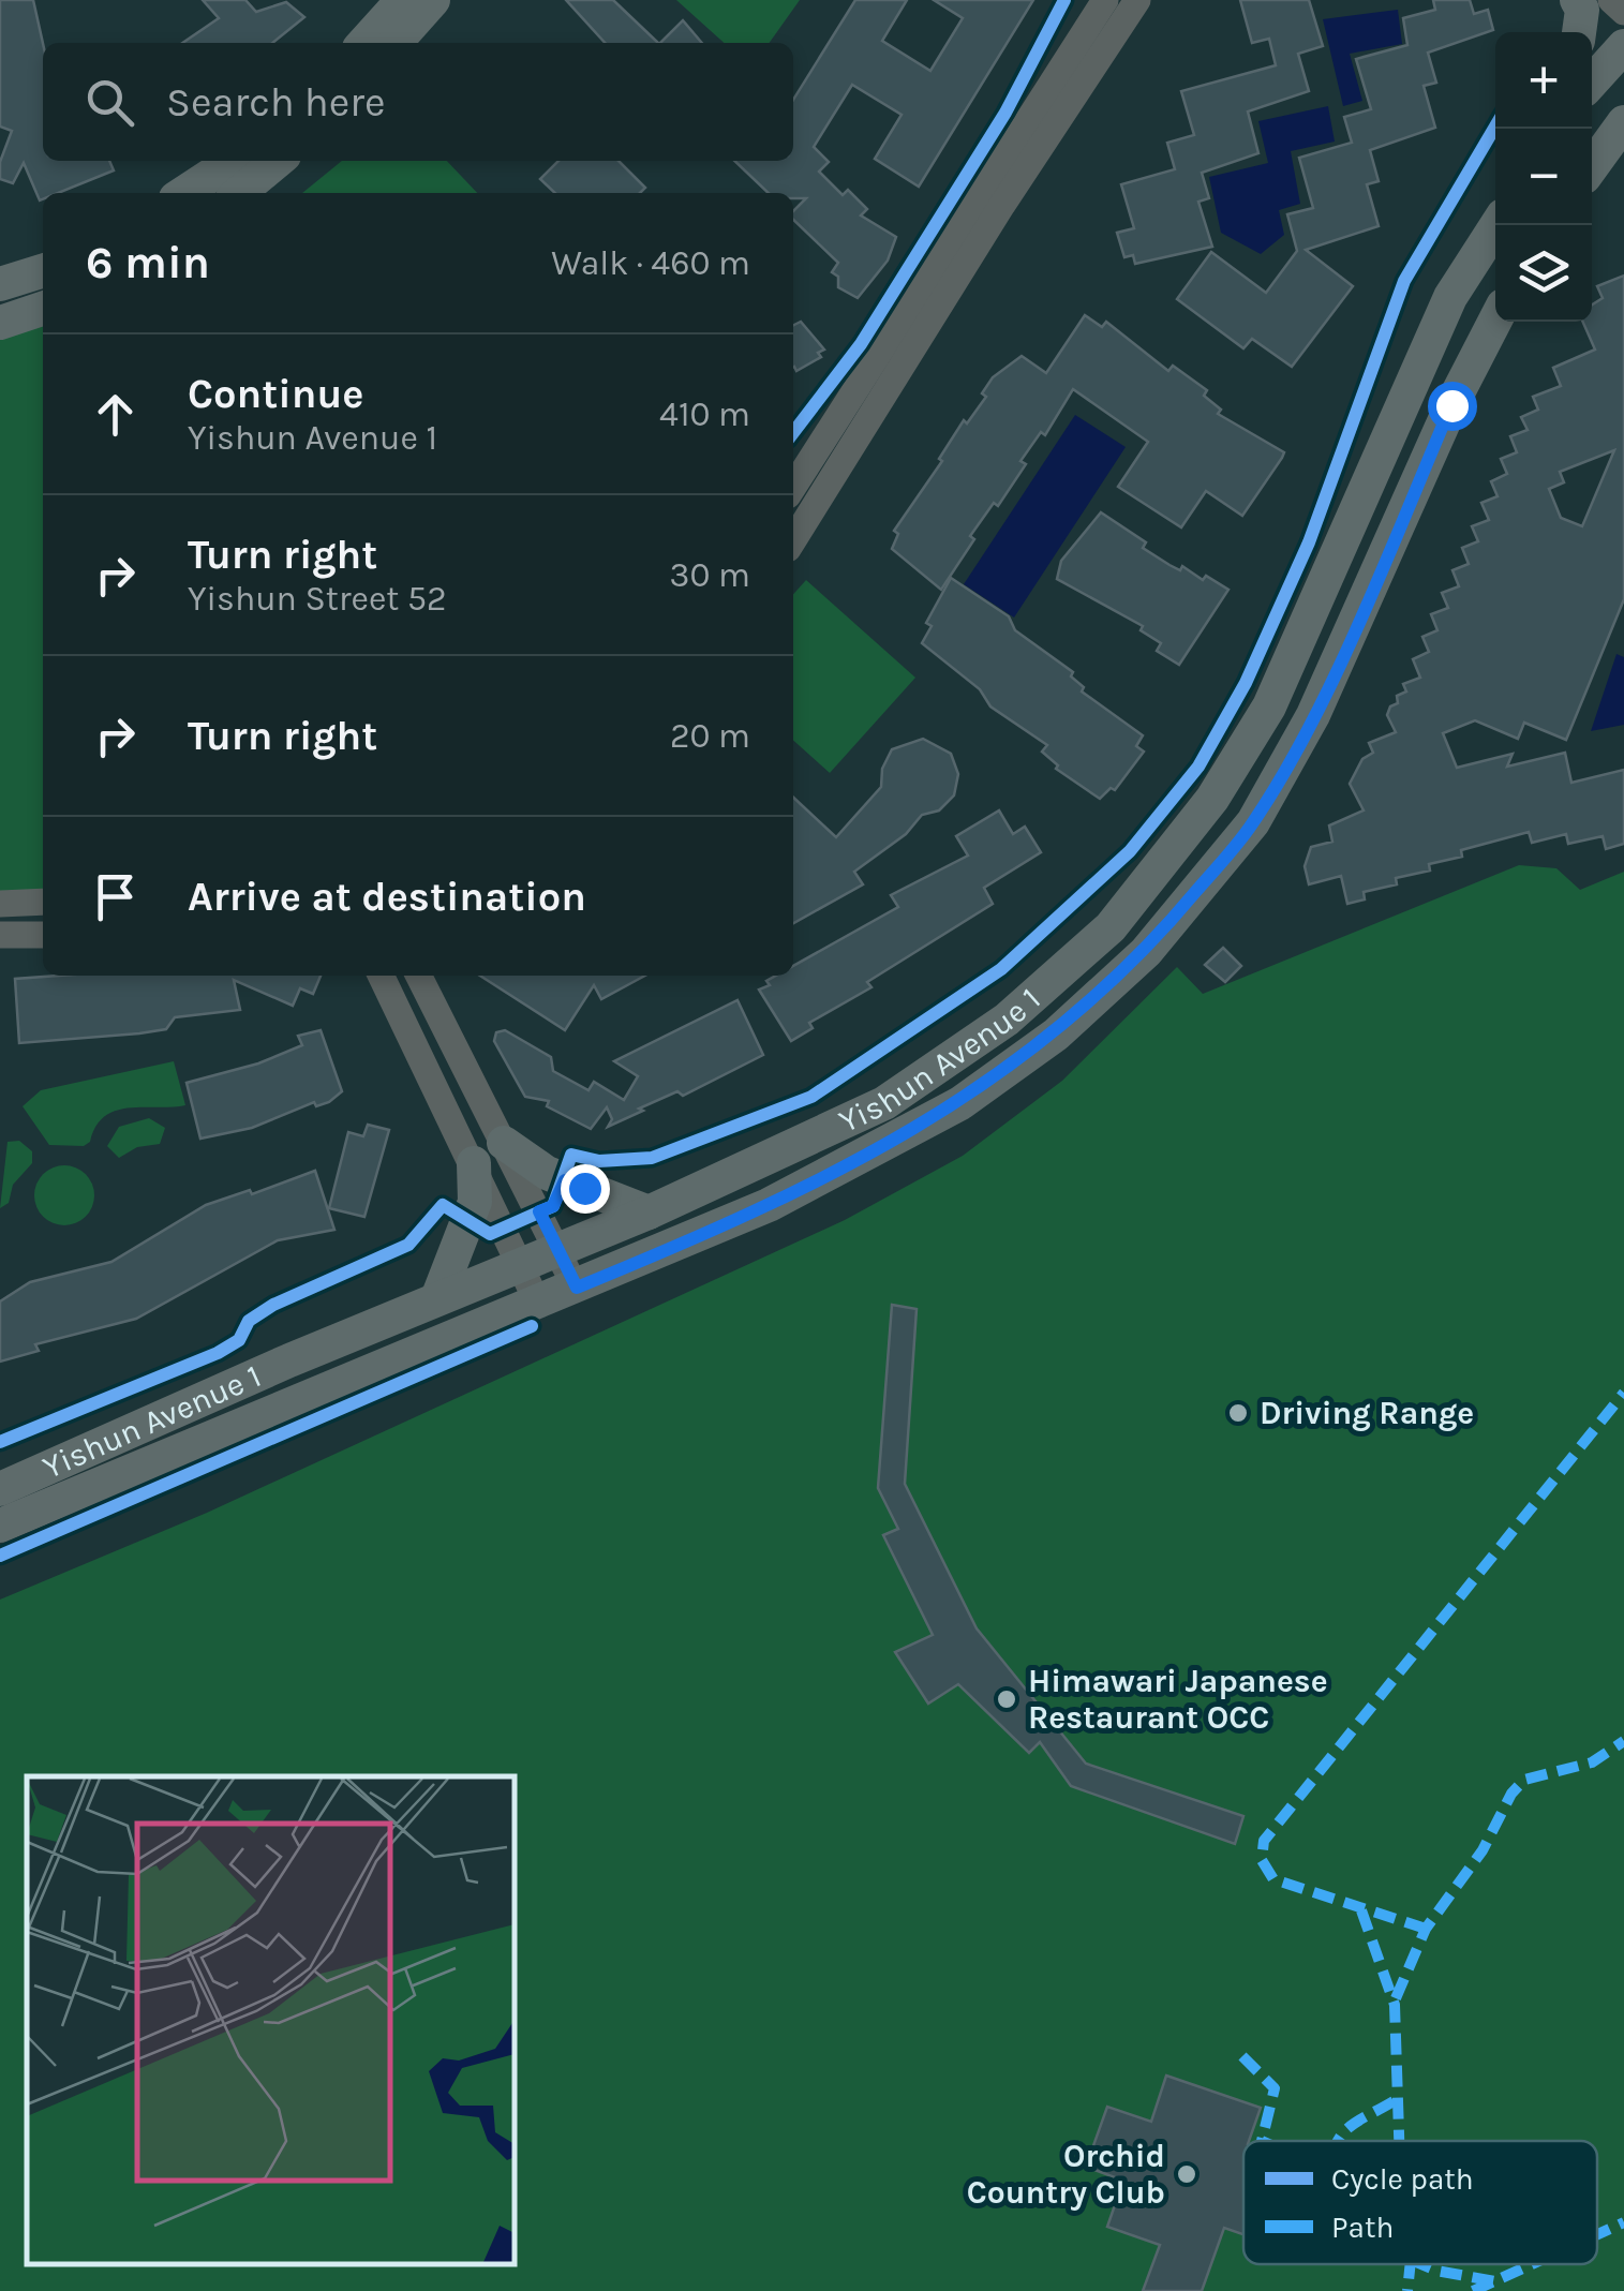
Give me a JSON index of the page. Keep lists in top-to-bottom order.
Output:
{
  "streets": {
    "main road": ["Yishun Avenue 1"]
  },
  "places": ["Driving Range", "Himawari Japanese Restaurant OCC", "Orchid Country Club"],
  "legend": ["Cycle path", "Path"],
  "page": {
    "map_buttons": ["+", "−"],
    "search": "Search here",
    "heading": ["6 min", "Walk · 460 m"],
    "list": [
      ["Continue", "Yishun Avenue 1", "410 m"],
      ["Turn right", "Yishun Street 52", "30 m"],
      ["Turn right", "20 m"],
      "Arrive at destination"
    ]
  }
}
